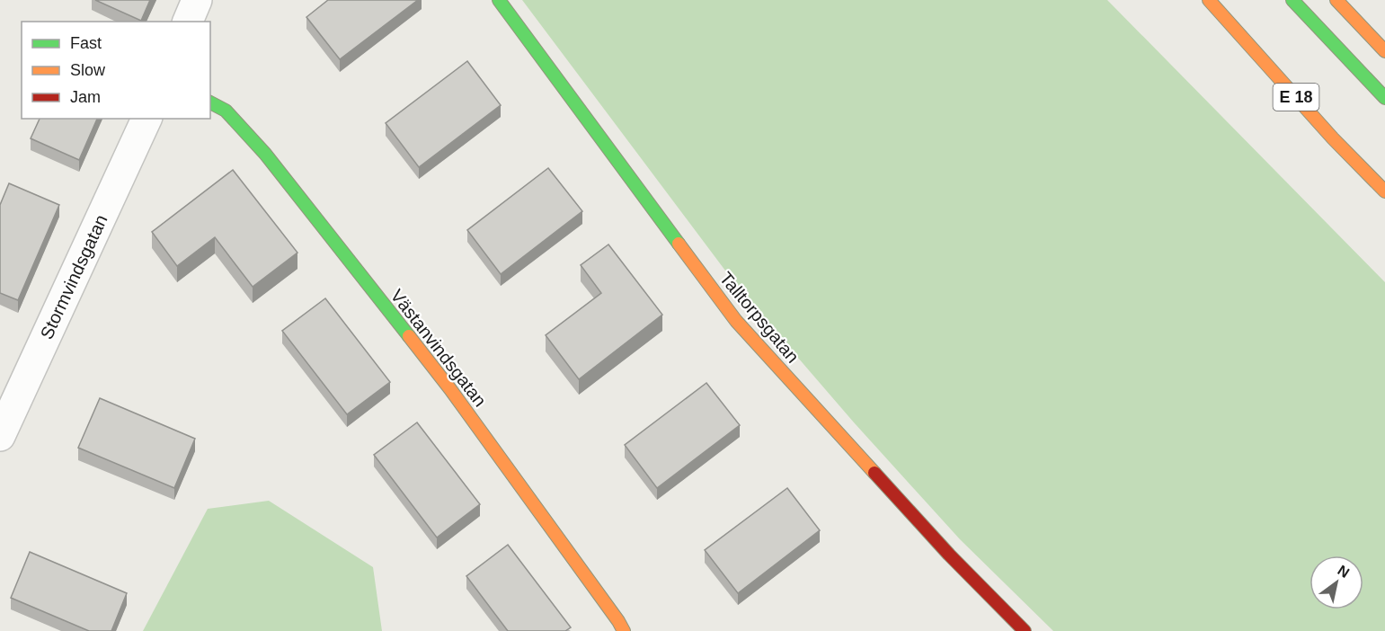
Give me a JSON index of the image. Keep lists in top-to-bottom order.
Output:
{
  "streets": {
    "main road": ["E 18", "Talltorpsgatan", "Västanvindsgatan"],
    "street": ["Stormvindsgatan"]
  },
  "legend": ["Fast", "Slow", "Jam"],
  "north": "top right"
}
